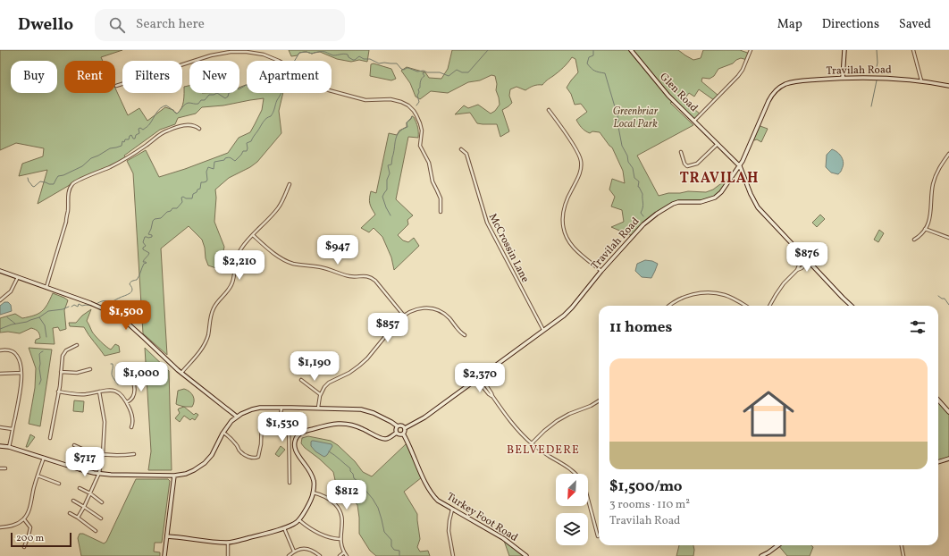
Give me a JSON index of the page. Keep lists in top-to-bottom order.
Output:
{
  "streets": {
    "main road": ["Travilah Road", "Glen Road", "Turkey Foot Road"],
    "street": ["McCrossin Lane"]
  },
  "crossings": [
    ["Travilah Road", "Glen Road"],
    ["Travilah Road", "McCrossin Lane"],
    ["Travilah Road", "Turkey Foot Road"]
  ],
  "districts": ["TRAVILAH", "BELVEDERE"],
  "parks": ["Greenbriar Local Park"],
  "scale_bar": "200 m",
  "north": "bottom left",
  "page": {
    "header": "Dwello",
    "search": "Search here",
    "nav": ["Map", "Directions", "Saved"],
    "chip": [
      "Buy",
      "Rent",
      "Filters",
      "New",
      "Apartment"
    ],
    "price": [
      "$947",
      "$876",
      "$2,210",
      "$1,500",
      "$857",
      "$1,190",
      "$1,000",
      "$2,370",
      "$1,530",
      "$717",
      "$812"
    ],
    "heading": "11 homes",
    "list": [
      {
        "name": "$1,500/mo",
        "note": "3 rooms · 110 m² · Travilah Road"
      }
    ],
    "scale": "200 m"
  }
}
